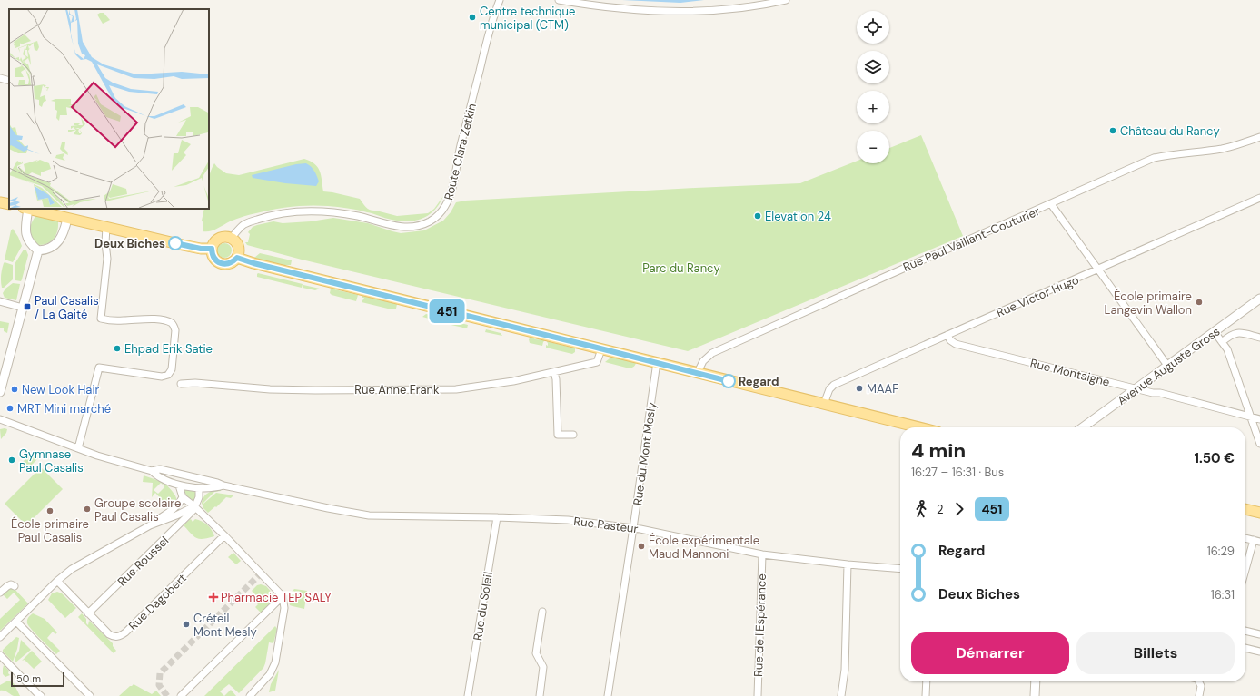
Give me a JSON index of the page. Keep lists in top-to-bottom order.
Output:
{
  "streets": {
    "street": [
      "Route Clara Zetkin",
      "Rue Paul Vaillant-Couturier",
      "Rue Victor Hugo",
      "Avenue Auguste Gross",
      "Rue Montaigne",
      "Rue Anne Frank",
      "Rue du Mont Mesly",
      "Rue Pasteur",
      "Rue Roussel",
      "Rue Dagobert",
      "Rue du Soleil",
      "Rue de l'Espérance"
    ]
  },
  "crossings": [
    ["Rue Victor Hugo", "Rue Montaigne"],
    ["Avenue Auguste Gross", "Rue Montaigne"],
    ["Rue du Mont Mesly", "Rue Pasteur"],
    ["Rue Pasteur", "Rue du Soleil"],
    ["Rue Pasteur", "Rue de l'Espérance"],
    ["Rue Roussel", "Rue Dagobert"]
  ],
  "parks": ["Parc du Rancy"],
  "places": {
    "other": [
      "Centre technique municipal (CTM)",
      "Château du Rancy",
      "Elevation 24",
      "Deux Biches",
      "École primaire Langevin Wallon",
      "Ehpad Erik Satie",
      "Regard",
      "MAAF",
      "New Look Hair",
      "MRT Mini marché",
      "Gymnase Paul Casalis",
      "Groupe scolaire Paul Casalis",
      "École primaire Paul Casalis",
      "École expérimentale Maud Mannoni",
      "Créteil Mont Mesly"
    ],
    "transit": ["Paul Casalis / La Gaité"],
    "health": ["Pharmacie TEP SALY"]
  },
  "lines": ["bus line 451"],
  "scale_bar": "50 m",
  "page": {
    "on_map": "451",
    "map_buttons": ["+", "−"],
    "heading": ["4 min", "16:27 – 16:31 · Bus", "1.50 €"],
    "legs": ["2", "451"],
    "list": [
      {
        "name": "Regard",
        "value": "16:29"
      },
      {
        "name": "Deux Biches",
        "value": "16:31"
      }
    ],
    "buttons": ["Démarrer", "Billets"],
    "scale": "50 m"
  }
}
